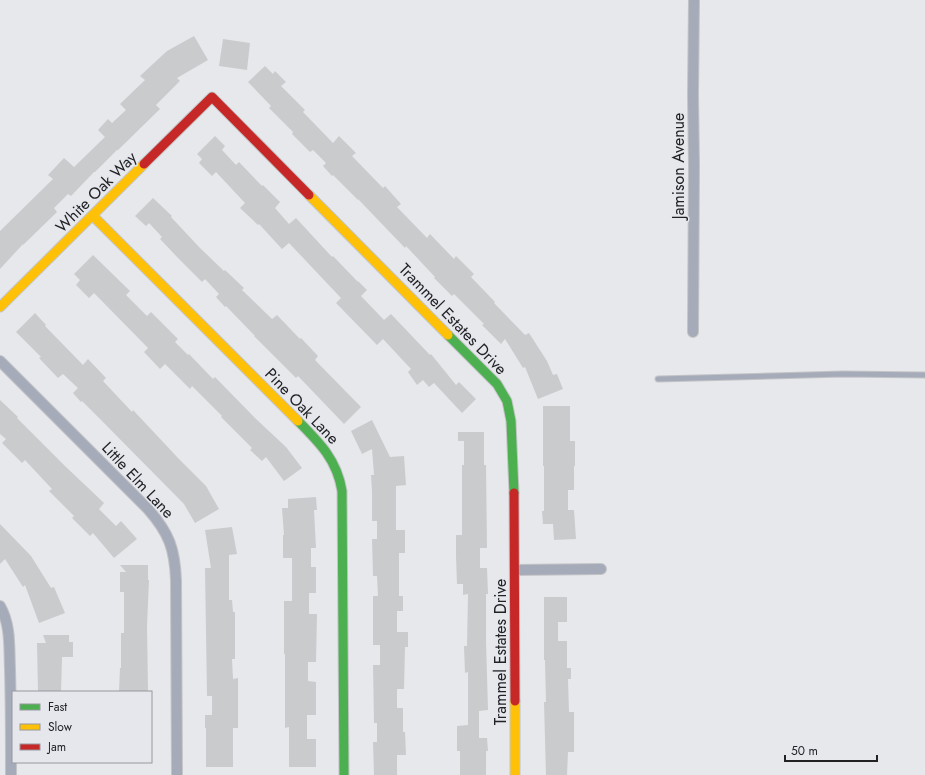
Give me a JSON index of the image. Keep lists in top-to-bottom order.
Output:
{
  "streets": {
    "street": [
      "Jamison Avenue",
      "White Oak Way",
      "Trammel Estates Drive",
      "Pine Oak Lane",
      "Little Elm Lane"
    ]
  },
  "crossings": [
    ["White Oak Way", "Trammel Estates Drive"],
    ["White Oak Way", "Pine Oak Lane"]
  ],
  "legend": ["Fast", "Slow", "Jam"],
  "scale_bar": "50 m"
}
